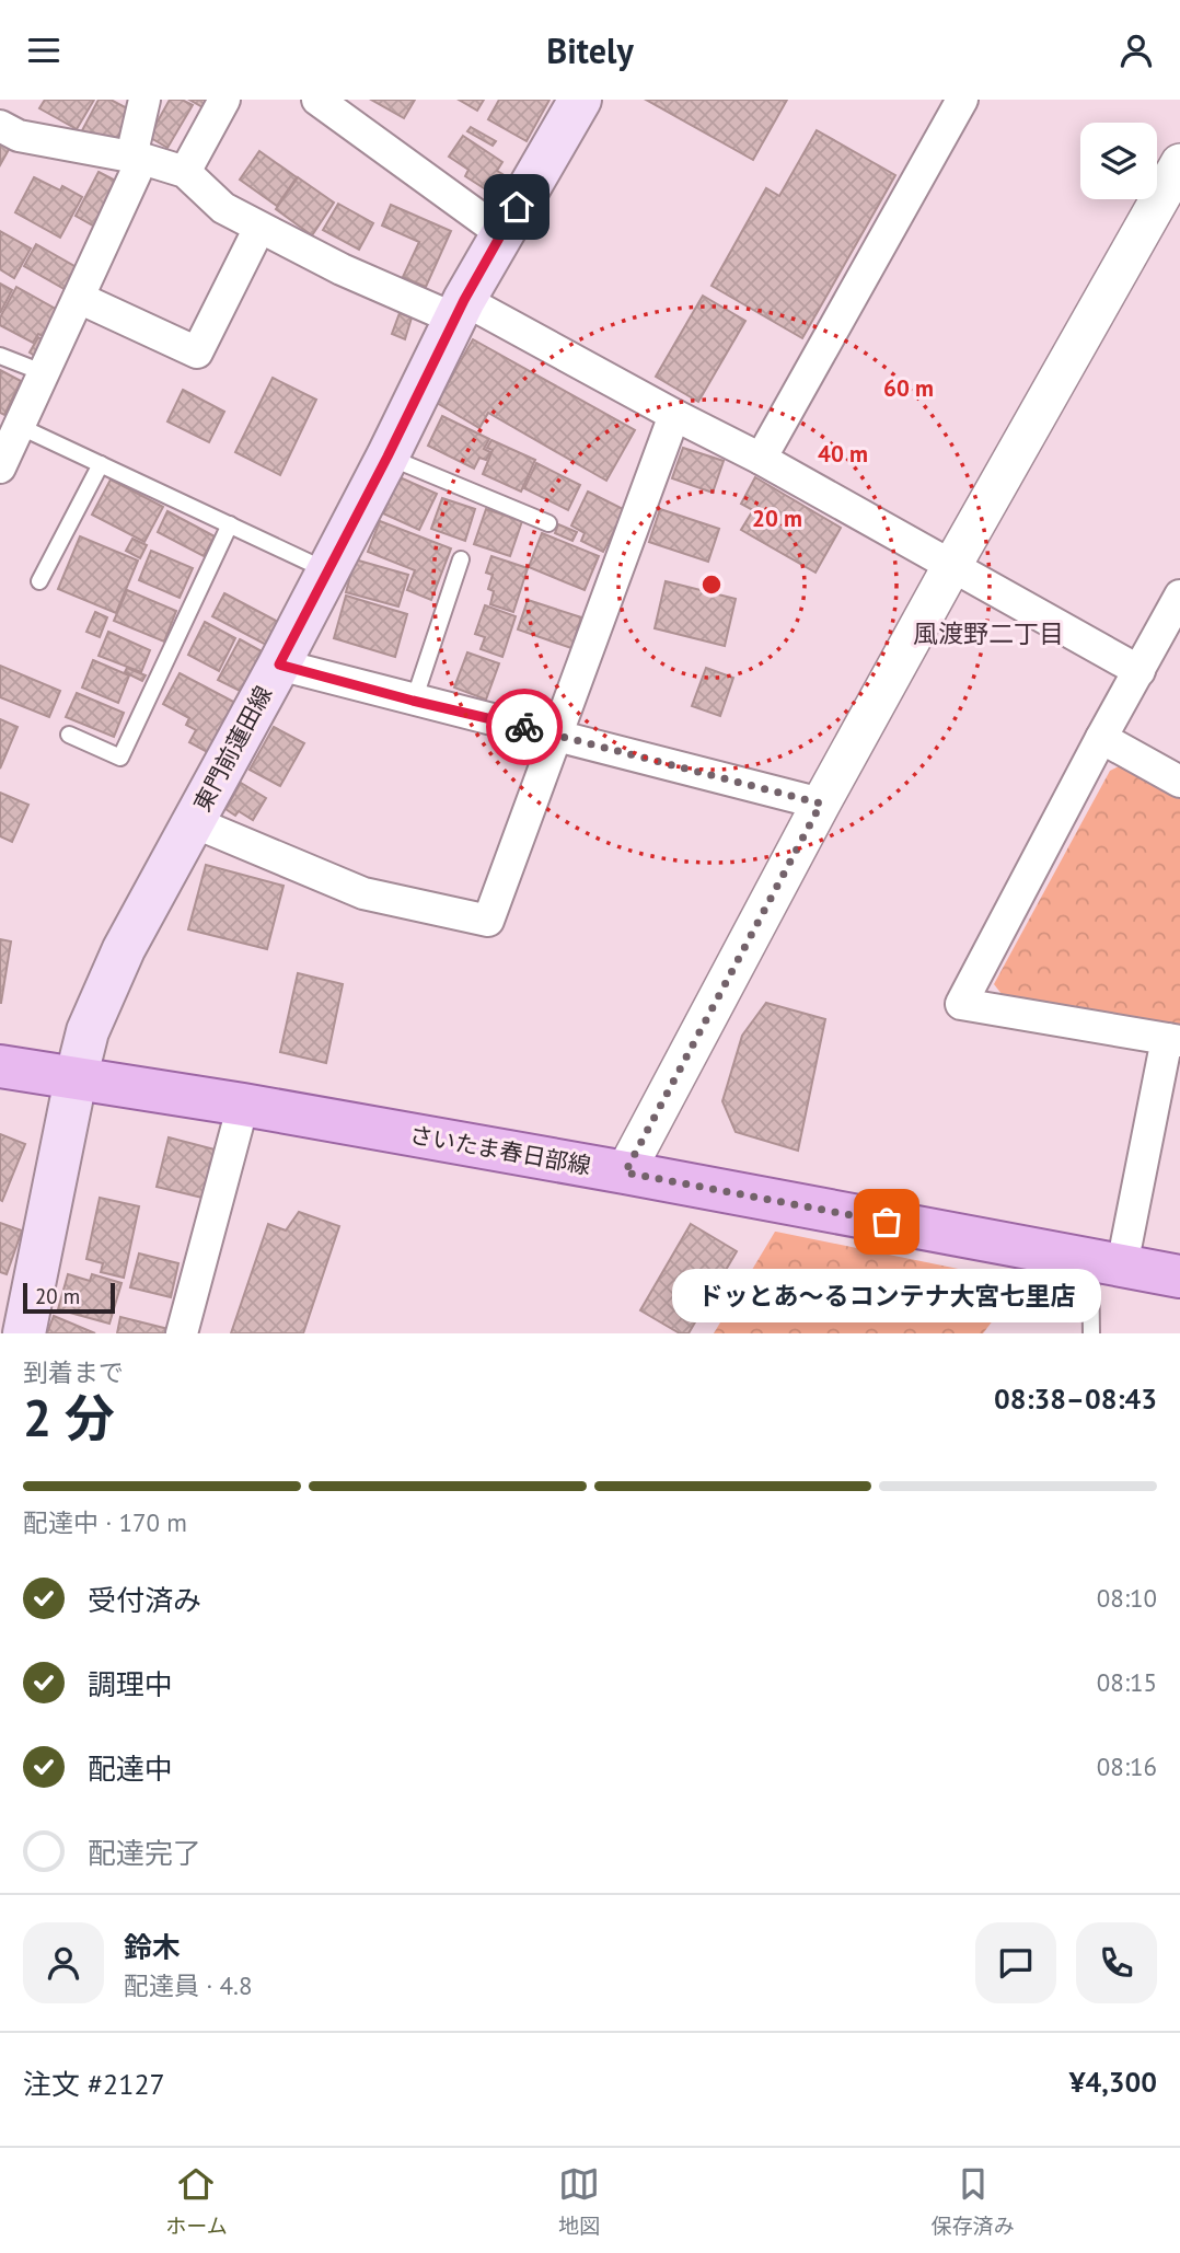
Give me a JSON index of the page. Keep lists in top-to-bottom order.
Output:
{
  "streets": {
    "main road": ["東門前蓮田線", "さいたま春日部線"]
  },
  "crossings": [
    ["東門前蓮田線", "さいたま春日部線"]
  ],
  "districts": ["風渡野二丁目"],
  "places": ["ドッとあ～るコンテナ大宮七里店"],
  "scale_bar": "20 m",
  "page": {
    "header": "Bitely",
    "bubble": "ドッとあ～るコンテナ大宮七里店",
    "scale": "20 m",
    "heading": ["2 分", "到着まで", "08:38–08:43"],
    "panel": [
      "鈴木",
      "配達員 · 4.8",
      "注文 #2127",
      "¥4,300"
    ],
    "bar": "配達中 · 170 m",
    "list": [
      ["受付済み", "08:10"],
      ["調理中", "08:15"],
      ["配達中", "08:16"],
      "配達完了"
    ],
    "tabs": ["ホーム", "地図", "保存済み"]
  },
  "rings": ["60 m", "40 m", "20 m"]
}
